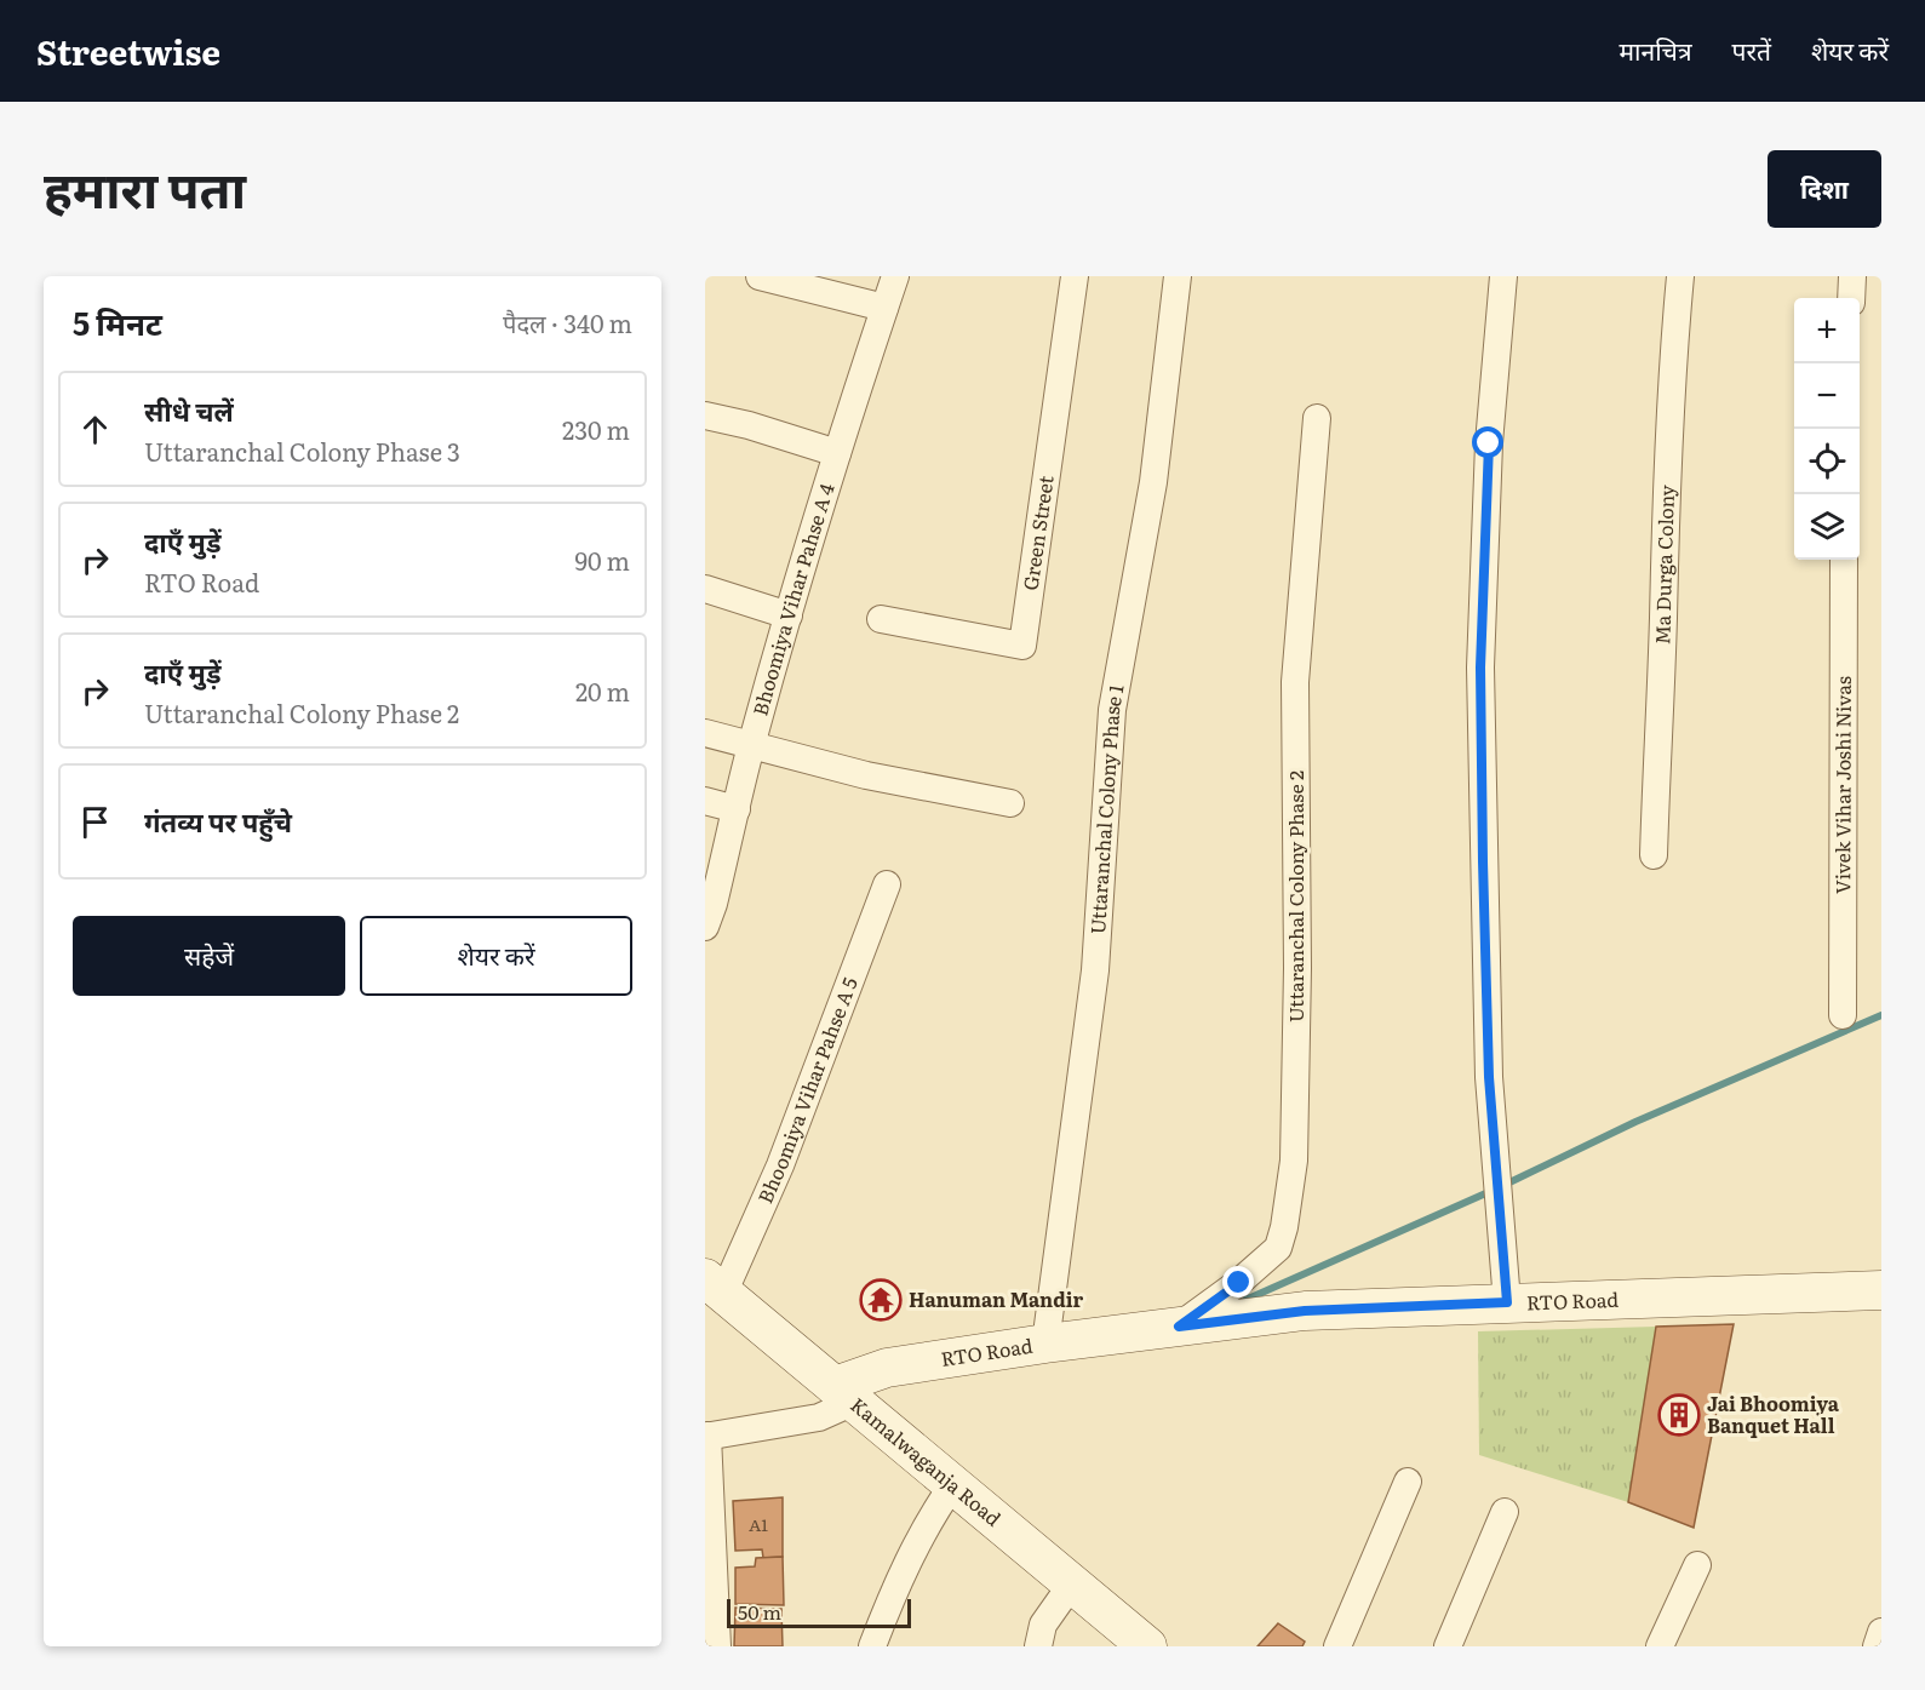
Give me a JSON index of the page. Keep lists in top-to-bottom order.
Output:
{
  "streets": {
    "street": [
      "Green Street",
      "Ma Durga Colony",
      "Bhoomiya Vihar Pahse A 4",
      "Vivek Vihar Joshi Nivas",
      "Uttaranchal Colony Phase 1",
      "Uttaranchal Colony Phase 2",
      "Bhoomiya Vihar Pahse A 5",
      "RTO Road",
      "Kamalwaganja Road"
    ]
  },
  "crossings": [
    ["Uttaranchal Colony Phase 1", "RTO Road"],
    ["Uttaranchal Colony Phase 2", "RTO Road"],
    ["Bhoomiya Vihar Pahse A 5", "Kamalwaganja Road"],
    ["RTO Road", "Kamalwaganja Road"]
  ],
  "places": {
    "temple": ["Hanuman Mandir"],
    "building": ["Jai Bhoomiya Banquet Hall"]
  },
  "house_numbers": ["A1"],
  "scale_bar": "50 m",
  "page": {
    "header": "Streetwise",
    "nav": ["मानचित्र", "परतें", "शेयर करें"],
    "title": "हमारा पता",
    "buttons": [
      "दिशा",
      ["सहेजें", "शेयर करें"]
    ],
    "heading": ["5 मिनट", "पैदल · 340 m"],
    "map_buttons": ["+", "−"],
    "list": [
      ["सीधे चलें", "Uttaranchal Colony Phase 3", "230 m"],
      ["दाएँ मुड़ें", "RTO Road", "90 m"],
      ["दाएँ मुड़ें", "Uttaranchal Colony Phase 2", "20 m"],
      "गंतव्य पर पहुँचे"
    ],
    "scale": "50 m"
  }
}
